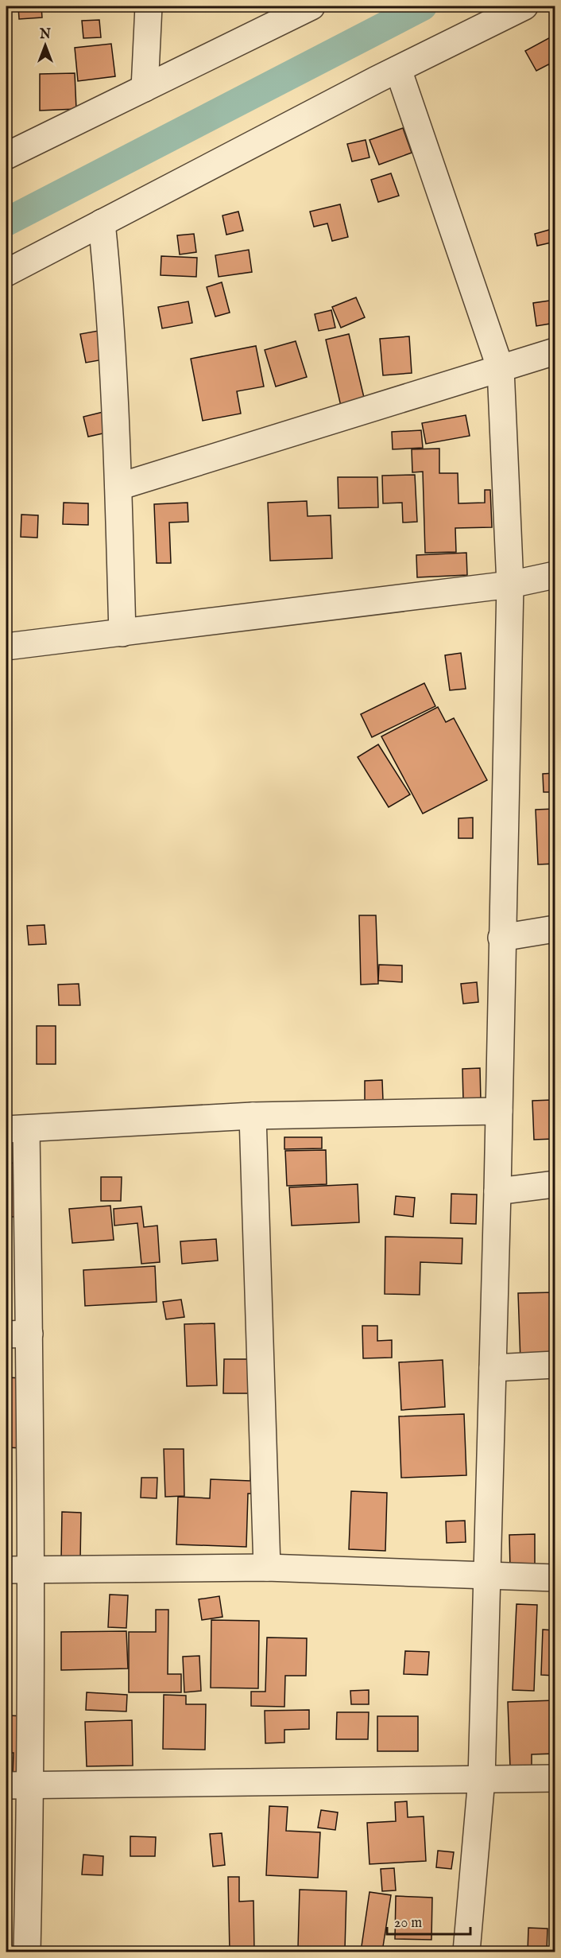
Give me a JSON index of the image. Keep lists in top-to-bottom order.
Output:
{
  "scale_bar": "20 m",
  "north": "top"
}
